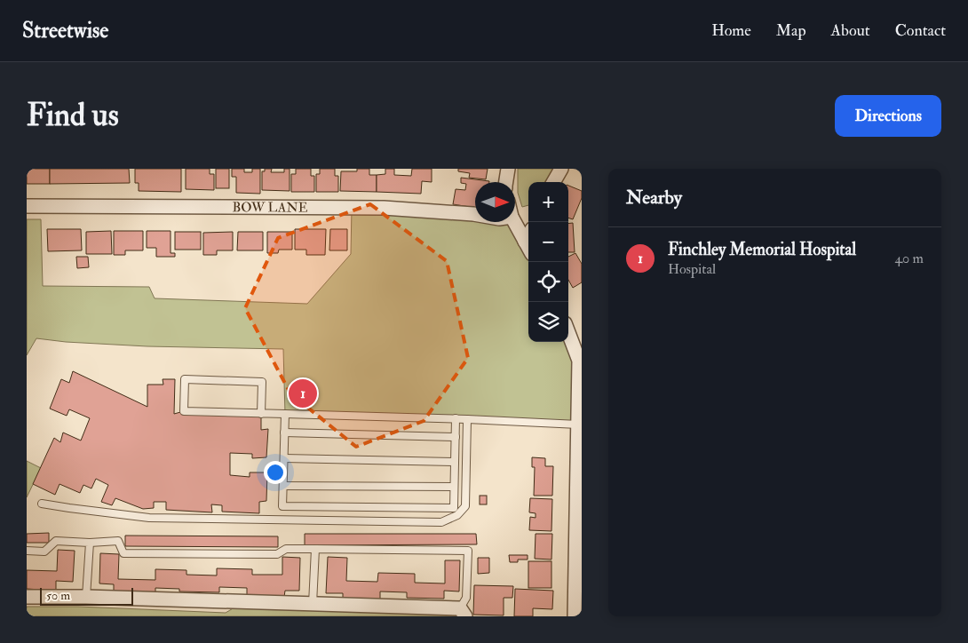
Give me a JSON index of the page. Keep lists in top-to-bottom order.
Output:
{
  "streets": {
    "street": ["BOW LANE"]
  },
  "scale_bar": "50 m",
  "north": "right",
  "page": {
    "header": "Streetwise",
    "nav": [
      "Home",
      "Map",
      "About",
      "Contact"
    ],
    "buttons": "Directions",
    "title": "Find us",
    "heading": "Nearby",
    "map_buttons": ["+", "−"],
    "list": [
      {
        "mark": "1",
        "name": "Finchley Memorial Hospital",
        "note": "Hospital",
        "value": "40 m"
      }
    ],
    "pins": "1",
    "scale": "50 m"
  }
}
